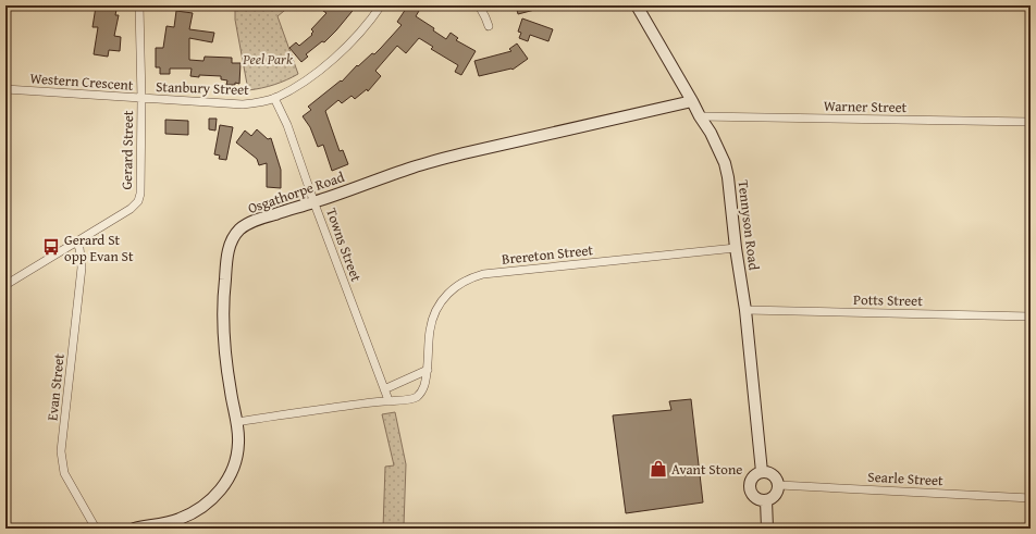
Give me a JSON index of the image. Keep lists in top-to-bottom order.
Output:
{
  "streets": {
    "street": [
      "Western Crescent",
      "Stanbury Street",
      "Warner Street",
      "Gerard Street",
      "Osgathorpe Road",
      "Tennyson Road",
      "Towns Street",
      "Brereton Street",
      "Potts Street",
      "Evan Street",
      "Searle Street"
    ]
  },
  "crossings": [
    ["Western Crescent", "Stanbury Street"],
    ["Western Crescent", "Gerard Street"],
    ["Stanbury Street", "Gerard Street"],
    ["Stanbury Street", "Towns Street"],
    ["Warner Street", "Tennyson Road"],
    ["Gerard Street", "Evan Street"],
    ["Osgathorpe Road", "Tennyson Road"],
    ["Osgathorpe Road", "Towns Street"],
    ["Osgathorpe Road", "Brereton Street"],
    ["Tennyson Road", "Brereton Street"],
    ["Tennyson Road", "Potts Street"],
    ["Tennyson Road", "Searle Street"],
    ["Towns Street", "Brereton Street"]
  ],
  "parks": ["Peel Park"],
  "places": {
    "bus stop": ["Gerard St opp Evan St"],
    "shop": ["Avant Stone"]
  }
}
